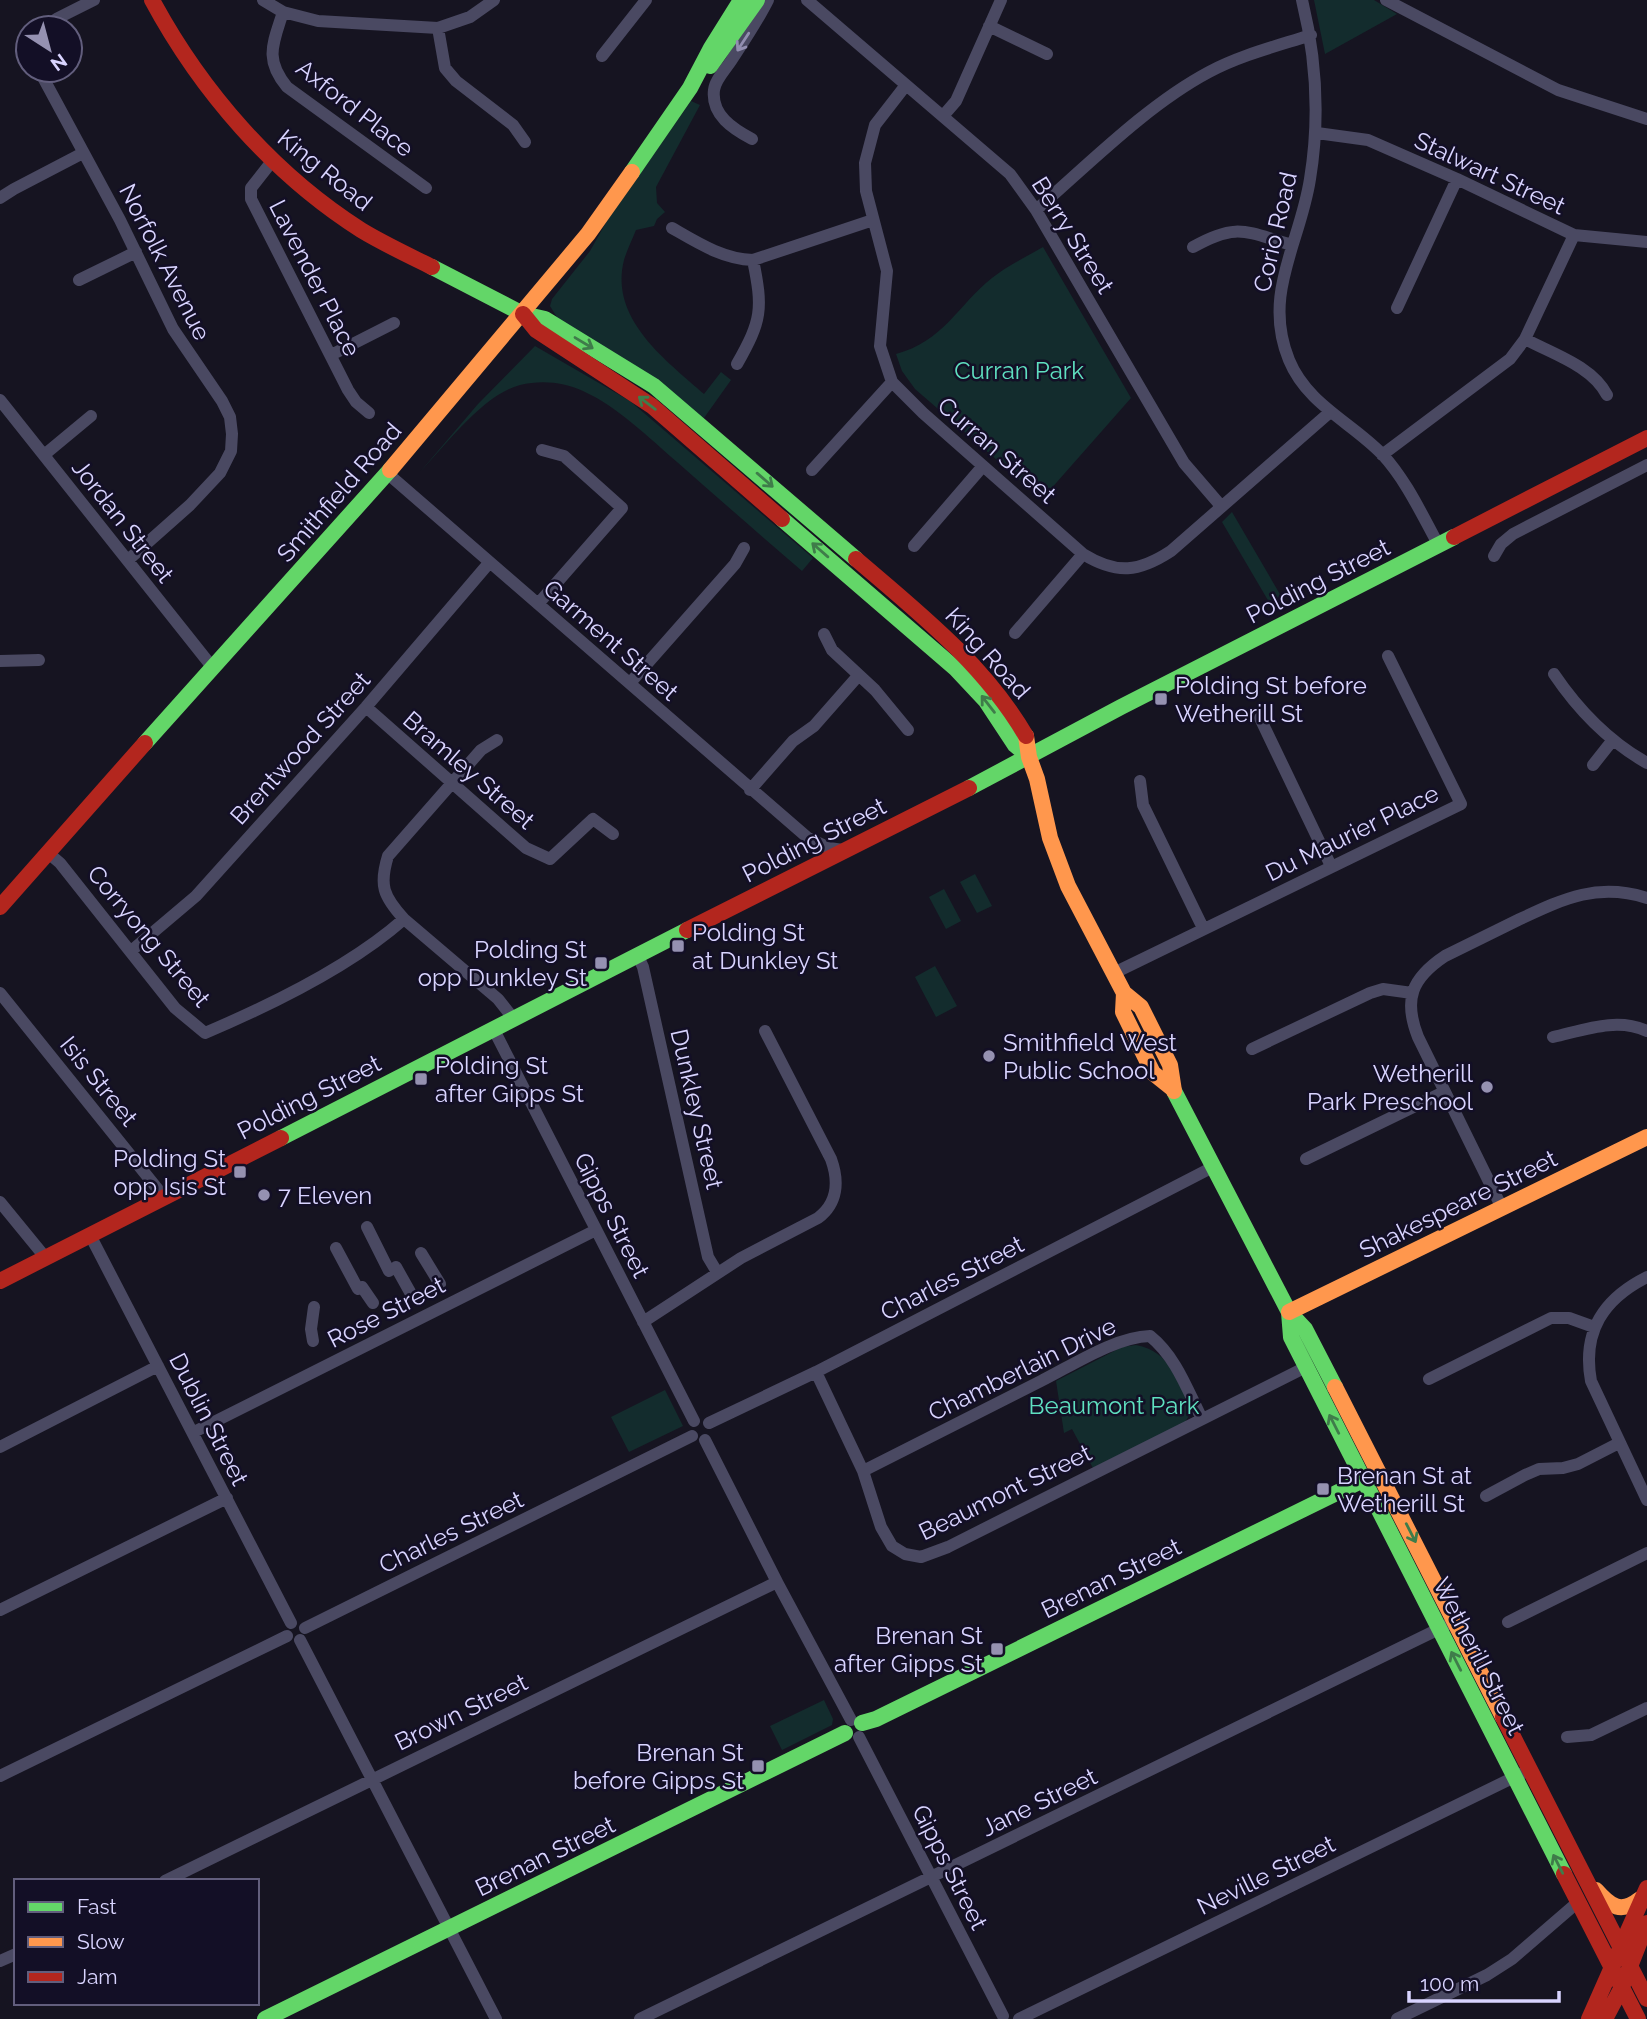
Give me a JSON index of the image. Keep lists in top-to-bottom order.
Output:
{
  "streets": {
    "main road": [
      "King Road",
      "Smithfield Road",
      "Polding Street",
      "Shakespeare Street",
      "Brenan Street",
      "Wetherill Street"
    ],
    "street": [
      "Axford Place",
      "Stalwart Street",
      "Corio Road",
      "Berry Street",
      "Norfolk Avenue",
      "Lavender Place",
      "Curran Street",
      "Jordan Street",
      "Garment Street",
      "Brentwood Street",
      "Bramley Street",
      "Du Maurier Place",
      "Corryong Street",
      "Isis Street",
      "Dunkley Street",
      "Gipps Street",
      "Charles Street",
      "Rose Street",
      "Chamberlain Drive",
      "Dublin Street",
      "Beaumont Street",
      "Brown Street",
      "Jane Street",
      "Neville Street"
    ]
  },
  "crossings": [
    ["King Road", "Lavender Place"],
    ["King Road", "Smithfield Road"],
    ["King Road", "Polding Street"],
    ["King Road", "Wetherill Street"],
    ["Stalwart Street", "Corio Road"],
    ["Corio Road", "Curran Street"],
    ["Corio Road", "Polding Street"],
    ["Berry Street", "Curran Street"],
    ["Norfolk Avenue", "Jordan Street"],
    ["Smithfield Road", "Jordan Street"],
    ["Smithfield Road", "Garment Street"],
    ["Smithfield Road", "Corryong Street"],
    ["Polding Street", "Garment Street"],
    ["Polding Street", "Isis Street"],
    ["Polding Street", "Dunkley Street"],
    ["Polding Street", "Gipps Street"],
    ["Polding Street", "Dublin Street"],
    ["Polding Street", "Wetherill Street"],
    ["Garment Street", "Brentwood Street"],
    ["Brentwood Street", "Bramley Street"],
    ["Brentwood Street", "Corryong Street"],
    ["Du Maurier Place", "Wetherill Street"],
    ["Shakespeare Street", "Wetherill Street"],
    ["Gipps Street", "Charles Street"],
    ["Gipps Street", "Rose Street"],
    ["Gipps Street", "Brenan Street"],
    ["Gipps Street", "Brown Street"],
    ["Gipps Street", "Jane Street"],
    ["Gipps Street", "Neville Street"],
    ["Charles Street", "Dublin Street"],
    ["Charles Street", "Beaumont Street"],
    ["Charles Street", "Wetherill Street"],
    ["Rose Street", "Dublin Street"],
    ["Chamberlain Drive", "Beaumont Street"],
    ["Dublin Street", "Brenan Street"],
    ["Dublin Street", "Brown Street"],
    ["Beaumont Street", "Wetherill Street"],
    ["Brenan Street", "Wetherill Street"],
    ["Wetherill Street", "Jane Street"],
    ["Wetherill Street", "Neville Street"]
  ],
  "parks": ["Curran Park", "Beaumont Park"],
  "places": {
    "transit": [
      "Polding St before Wetherill St",
      "Polding St at Dunkley St",
      "Polding St opp Dunkley St",
      "Polding St after Gipps St",
      "Polding St opp Isis St",
      "Brenan St at Wetherill St",
      "Brenan St after Gipps St",
      "Brenan St before Gipps St"
    ],
    "other": ["Smithfield West Public School", "Wetherill Park Preschool", "7 Eleven"]
  },
  "legend": ["Fast", "Slow", "Jam"],
  "scale_bar": "100 m",
  "north": "bottom right"
}
